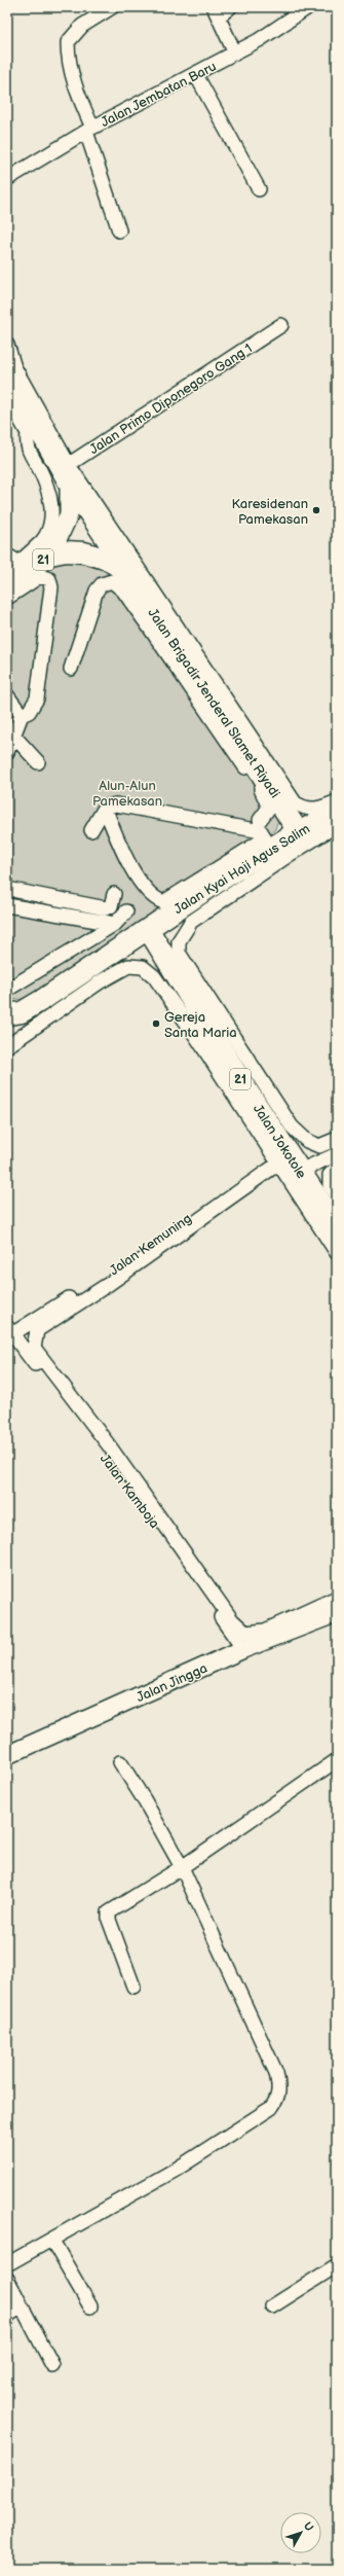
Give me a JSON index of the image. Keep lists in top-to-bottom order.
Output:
{
  "streets": {
    "highway": [
      "21",
      "Jalan Brigadir Jenderal Slamet Riyadi",
      "Jalan Kyai Haji Agus Salim",
      "Jalan Jokotole"
    ],
    "main road": ["Jalan Jingga"],
    "street": [
      "Jalan Jembatan Baru",
      "Jalan Primo Diponegoro Gang 1",
      "Jalan Kemuning",
      "Jalan Kamboja"
    ]
  },
  "crossings": [
    ["21", "Jalan Brigadir Jenderal Slamet Riyadi"],
    ["Jalan Brigadir Jenderal Slamet Riyadi", "Jalan Kyai Haji Agus Salim"],
    ["Jalan Kyai Haji Agus Salim", "Jalan Jokotole"],
    ["Jalan Jokotole", "Jalan Kemuning"],
    ["Jalan Kemuning", "Jalan Kamboja"],
    ["Jalan Kamboja", "Jalan Jingga"]
  ],
  "parks": ["Alun-Alun Pamekasan"],
  "places": ["Karesidenan Pamekasan", "Gereja Santa Maria"],
  "north": "top right"
}
